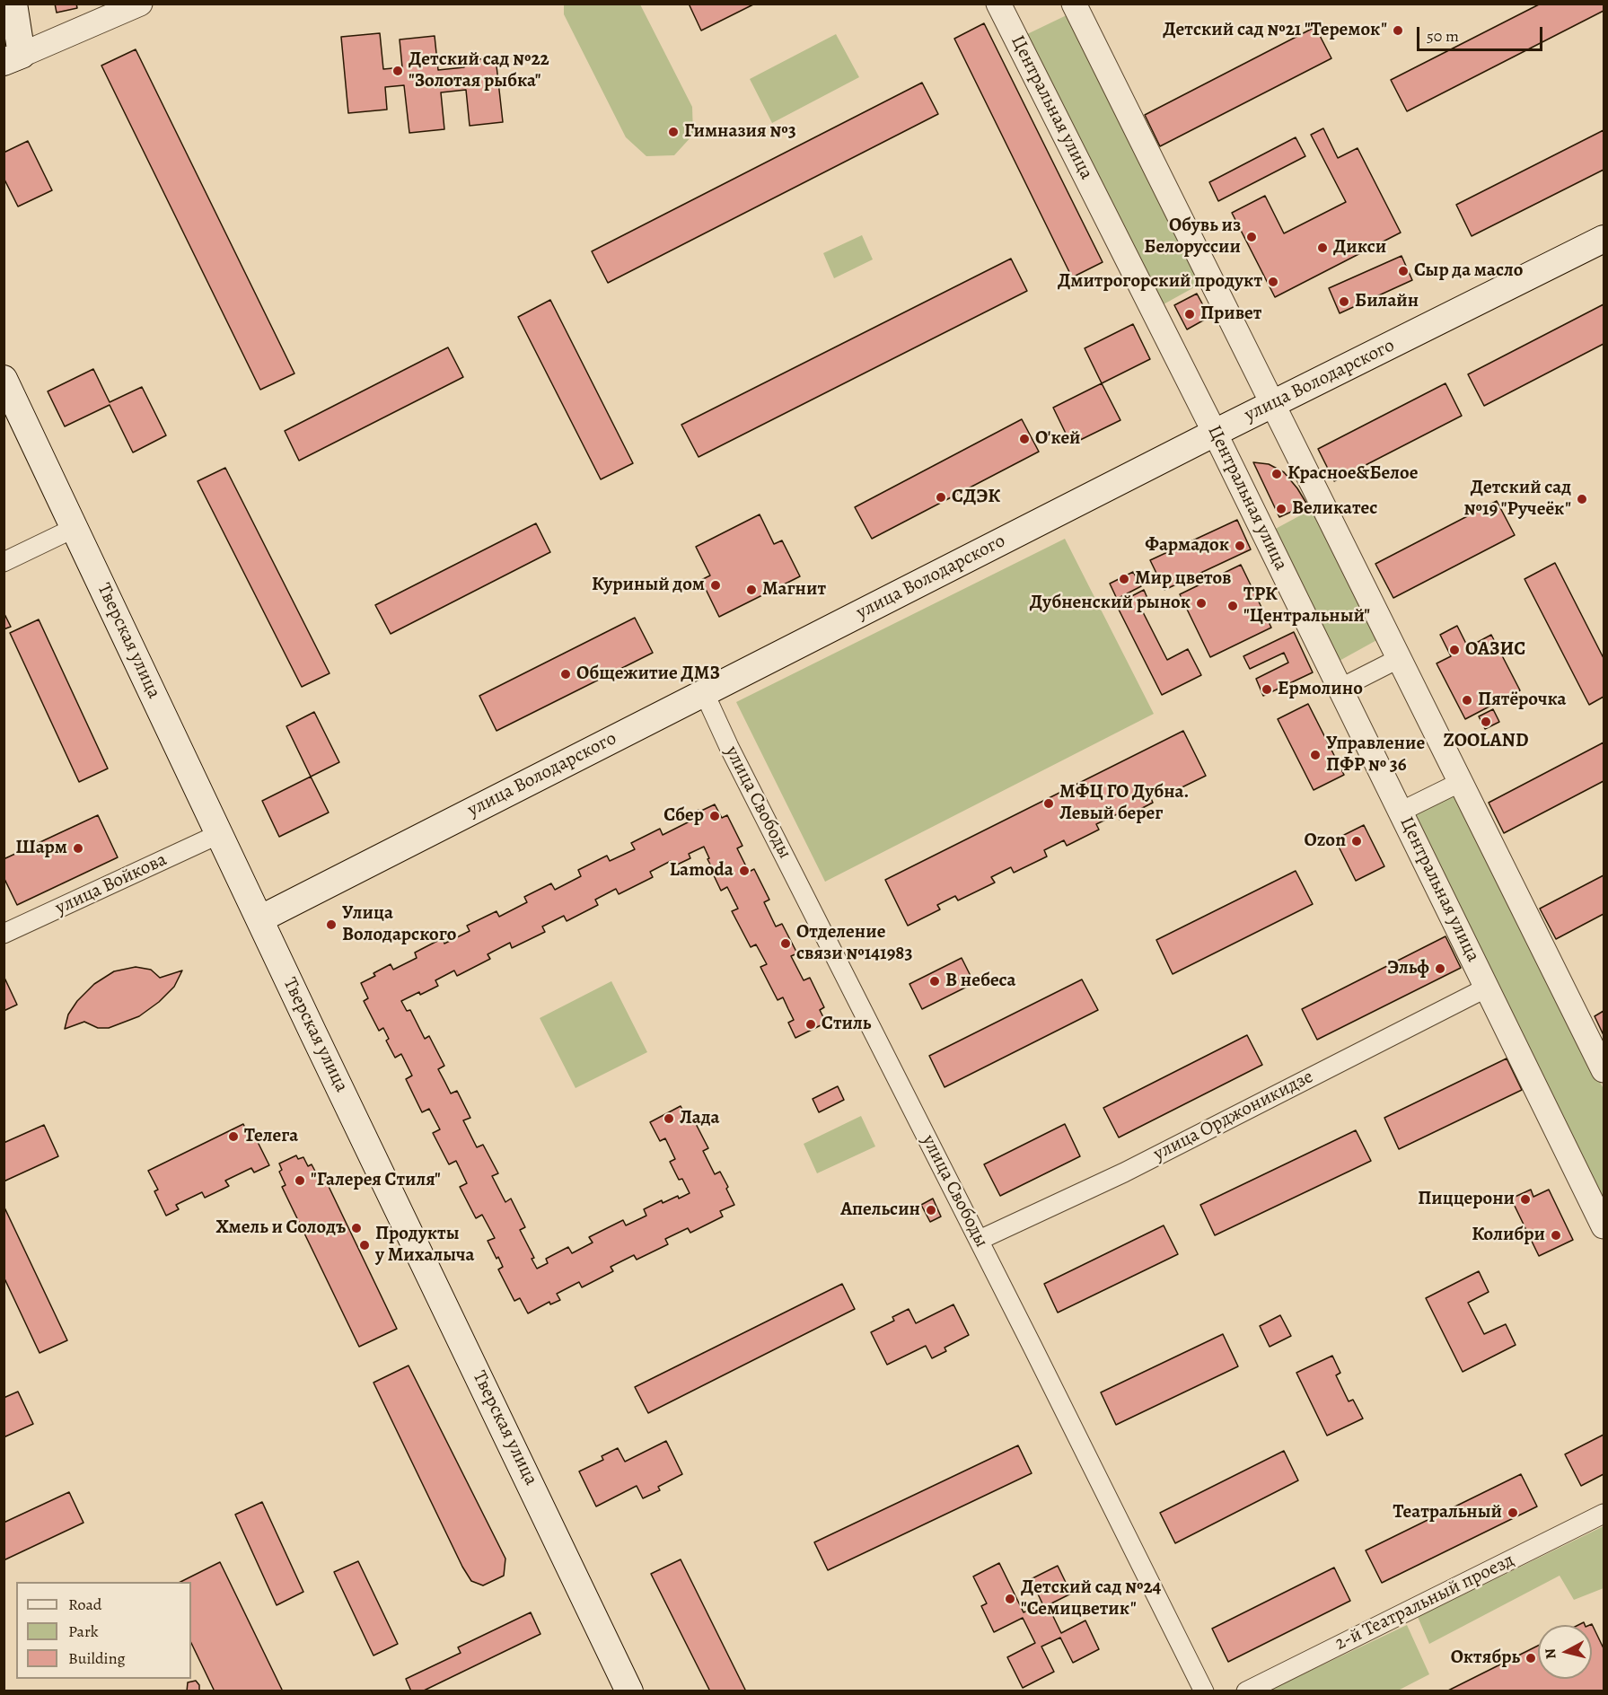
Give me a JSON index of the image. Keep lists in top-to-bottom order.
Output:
{
  "streets": {
    "main road": ["улица Володарского", "Тверская улица"],
    "street": [
      "Центральная улица",
      "улица Свободы",
      "улица Войкова",
      "улица Орджоникидзе",
      "2-й Театральный проезд"
    ]
  },
  "crossings": [
    ["Центральная улица", "улица Володарского"],
    ["Центральная улица", "улица Орджоникидзе"],
    ["улица Володарского", "Тверская улица"],
    ["улица Володарского", "улица Свободы"],
    ["Тверская улица", "улица Войкова"],
    ["улица Свободы", "улица Орджоникидзе"]
  ],
  "places": [
    "Детский сад №21 \"Теремок\"",
    "Детский сад №22 \"Золотая рыбка\"",
    "Гимназия №3",
    "Обувь из Белоруссии",
    "Дикси",
    "Сыр да масло",
    "Дмитрогорский продукт",
    "Билайн",
    "Привет",
    "О'кей",
    "Красное&Белое",
    "СДЭК",
    "Детский сад №19 \"Ручеёк\"",
    "Великатес",
    "Фармадок",
    "Мир цветов",
    "Куриный дом",
    "Магнит",
    "Дубненский рынок",
    "ТРК \"Центральный\"",
    "ОАЗИС",
    "Общежитие ДМЗ",
    "Ермолино",
    "Пятёрочка",
    "ZOOLAND",
    "Управление ПФР № 36",
    "МФЦ ГО Дубна. Левый берег",
    "Сбер",
    "Ozon",
    "Шарм",
    "Lamoda",
    "Улица Володарского",
    "Отделение связи №141983",
    "Эльф",
    "В небеса",
    "Стиль",
    "Лада",
    "Телега",
    "\"Галерея Стиля\"",
    "Пиццерони",
    "Апельсин",
    "Хмель и Солодъ",
    "Колибри",
    "Продукты у Михалыча",
    "Театральный",
    "Детский сад №24 \"Семицветик\"",
    "Октябрь"
  ],
  "legend": ["Road", "Park", "Building"],
  "scale_bar": "50 m",
  "north": "left"
}
